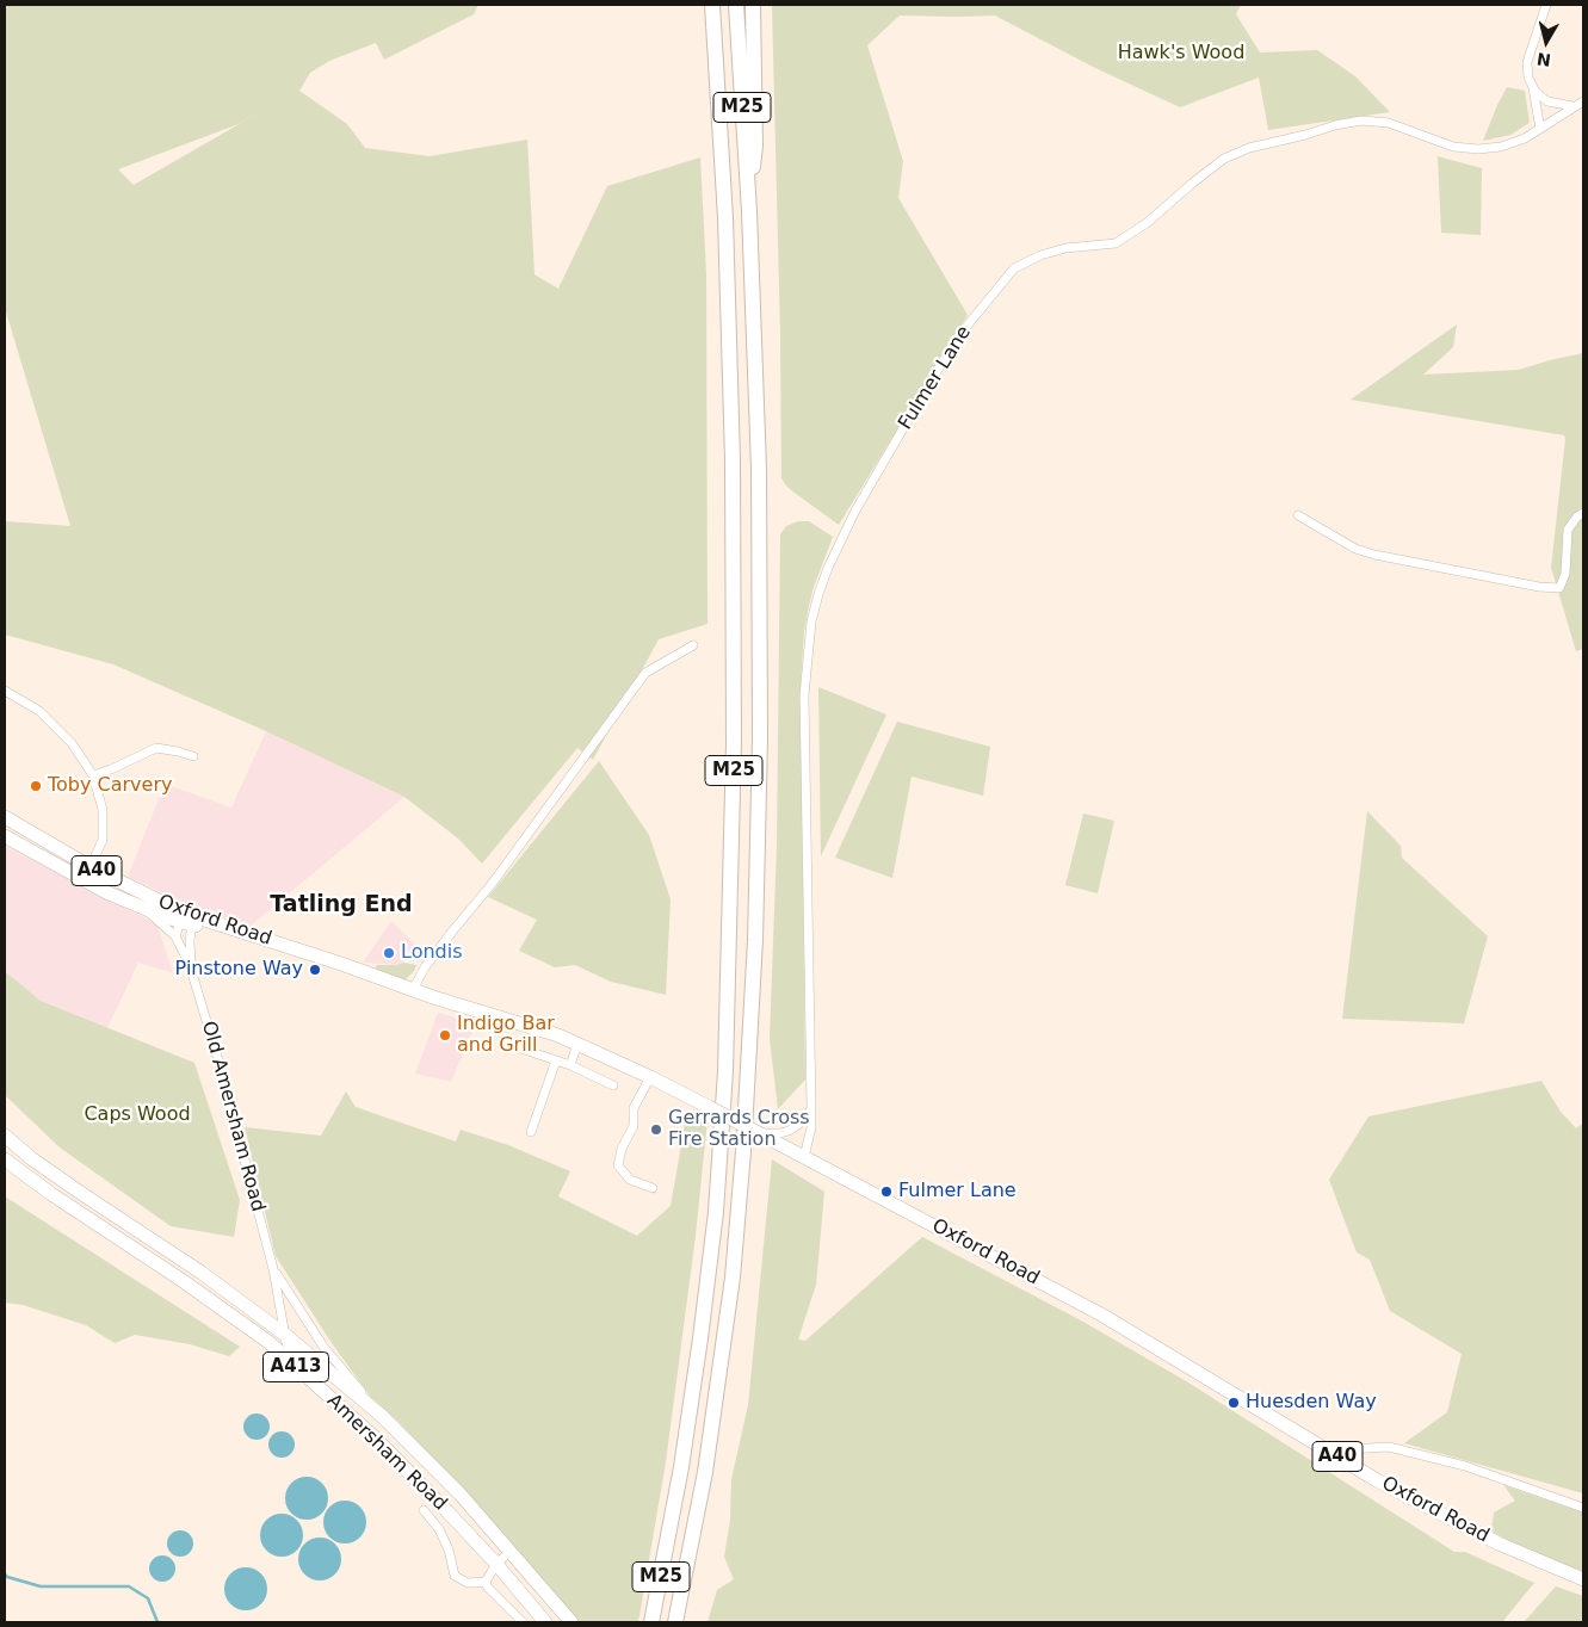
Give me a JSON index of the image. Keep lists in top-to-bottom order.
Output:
{
  "streets": {
    "highway": ["M25"],
    "main road": [
      "A40",
      "Oxford Road",
      "A413",
      "Amersham Road"
    ],
    "street": ["Fulmer Lane", "Old Amersham Road"]
  },
  "crossings": [
    ["Fulmer Lane", "Oxford Road"],
    ["A40", "Oxford Road"],
    ["A40", "Old Amersham Road"],
    ["Oxford Road", "Old Amersham Road"],
    ["Old Amersham Road", "A413"],
    ["Old Amersham Road", "Amersham Road"]
  ],
  "districts": ["Tatling End"],
  "parks": ["Hawk's Wood", "Caps Wood"],
  "places": [
    "Toby Carvery",
    "Londis",
    "Pinstone Way",
    "Indigo Bar and Grill",
    "Gerrards Cross Fire Station",
    "Fulmer Lane",
    "Huesden Way"
  ],
  "north": "bottom"
}
